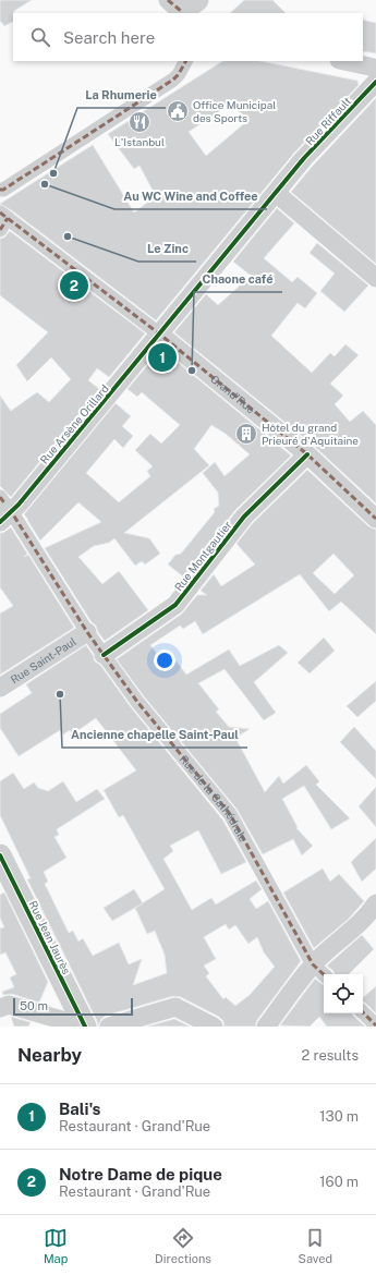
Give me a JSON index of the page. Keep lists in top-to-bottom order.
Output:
{
  "streets": {
    "street": [
      "Rue Riffault",
      "Grand'Rue",
      "Rue Arsène Orillard",
      "Rue Montgautier",
      "Rue Saint-Paul",
      "Rue de la Cathédrale",
      "Rue Jean Jaurès"
    ]
  },
  "crossings": [
    ["Rue Riffault", "Grand'Rue"],
    ["Rue Riffault", "Rue Arsène Orillard"],
    ["Grand'Rue", "Rue Arsène Orillard"],
    ["Grand'Rue", "Rue Montgautier"],
    ["Rue Arsène Orillard", "Rue de la Cathédrale"],
    ["Rue Montgautier", "Rue de la Cathédrale"],
    ["Rue Saint-Paul", "Rue de la Cathédrale"]
  ],
  "places": {
    "public building": ["Office Municipal des Sports"],
    "restaurant": ["L'Istanbul"],
    "other": [
      "La Rhumerie",
      "Au WC Wine and Coffee",
      "Le Zinc",
      "Chaone café",
      "Ancienne chapelle Saint-Paul"
    ],
    "building": ["Hôtel du grand Prieuré d'Aquitaine"]
  },
  "scale_bar": "50 m",
  "page": {
    "search": "Search here",
    "pins": ["2", "1"],
    "scale": "50 m",
    "heading": ["Nearby", "2 results"],
    "list": [
      {
        "mark": "1",
        "name": "Bali's",
        "note": "Restaurant · Grand'Rue",
        "value": "130 m"
      },
      {
        "mark": "2",
        "name": "Notre Dame de pique",
        "note": "Restaurant · Grand'Rue",
        "value": "160 m"
      }
    ],
    "nav": ["Map", "Directions", "Saved"]
  }
}
